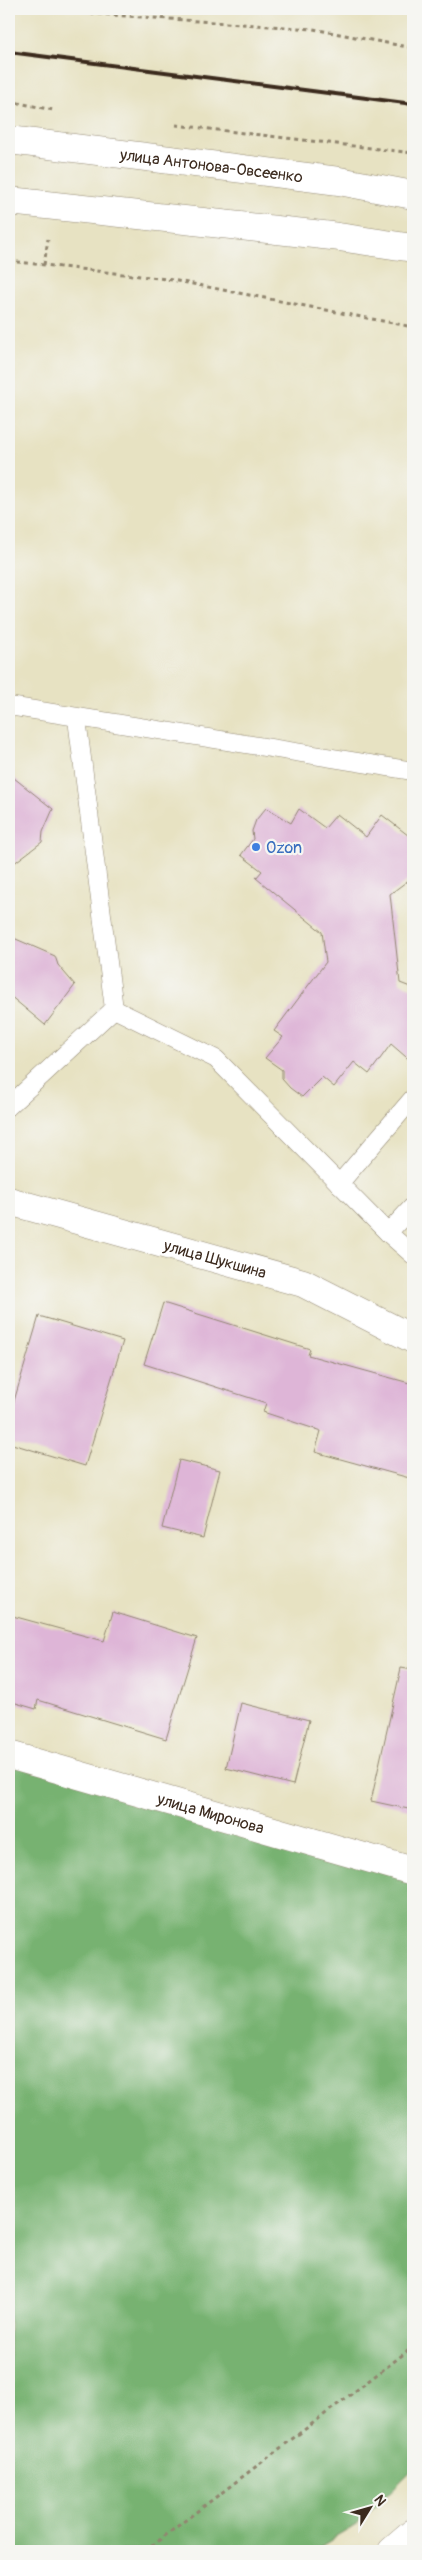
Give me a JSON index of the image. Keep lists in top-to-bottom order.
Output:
{
  "streets": {
    "main road": ["улица Антонова-Овсеенко", "улица Шукшина", "улица Миронова"]
  },
  "places": ["Ozon"],
  "north": "top right"
}
